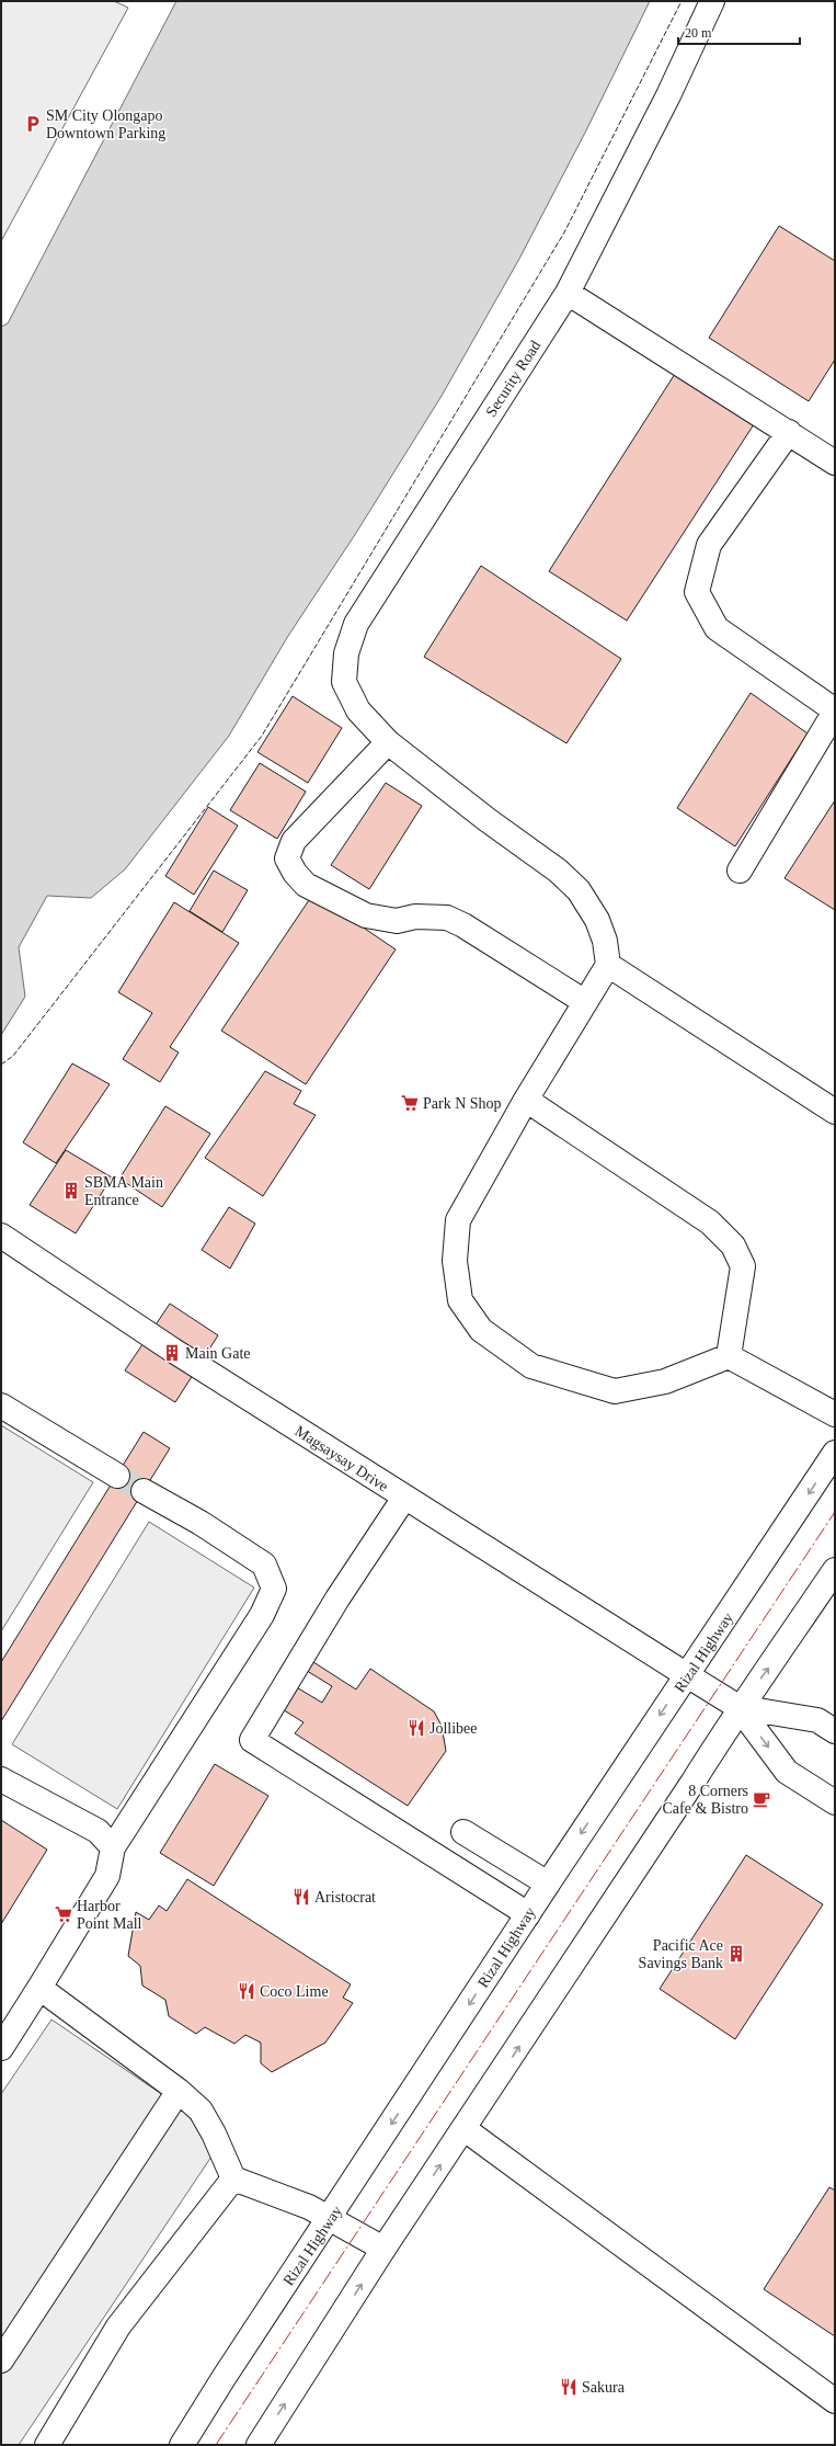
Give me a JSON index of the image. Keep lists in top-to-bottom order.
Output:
{
  "streets": {
    "main road": ["Security Road", "Magsaysay Drive", "Rizal Highway"]
  },
  "crossings": [
    ["Magsaysay Drive", "Rizal Highway"]
  ],
  "places": {
    "parking": ["SM City Olongapo Downtown Parking"],
    "supermarket": ["Park N Shop", "Harbor Point Mall"],
    "building": ["SBMA Main Entrance", "Main Gate", "Pacific Ace Savings Bank"],
    "restaurant": [
      "Jollibee",
      "Aristocrat",
      "Coco Lime",
      "Sakura"
    ],
    "cafe": ["8 Corners Cafe & Bistro"]
  },
  "scale_bar": "20 m"
}
